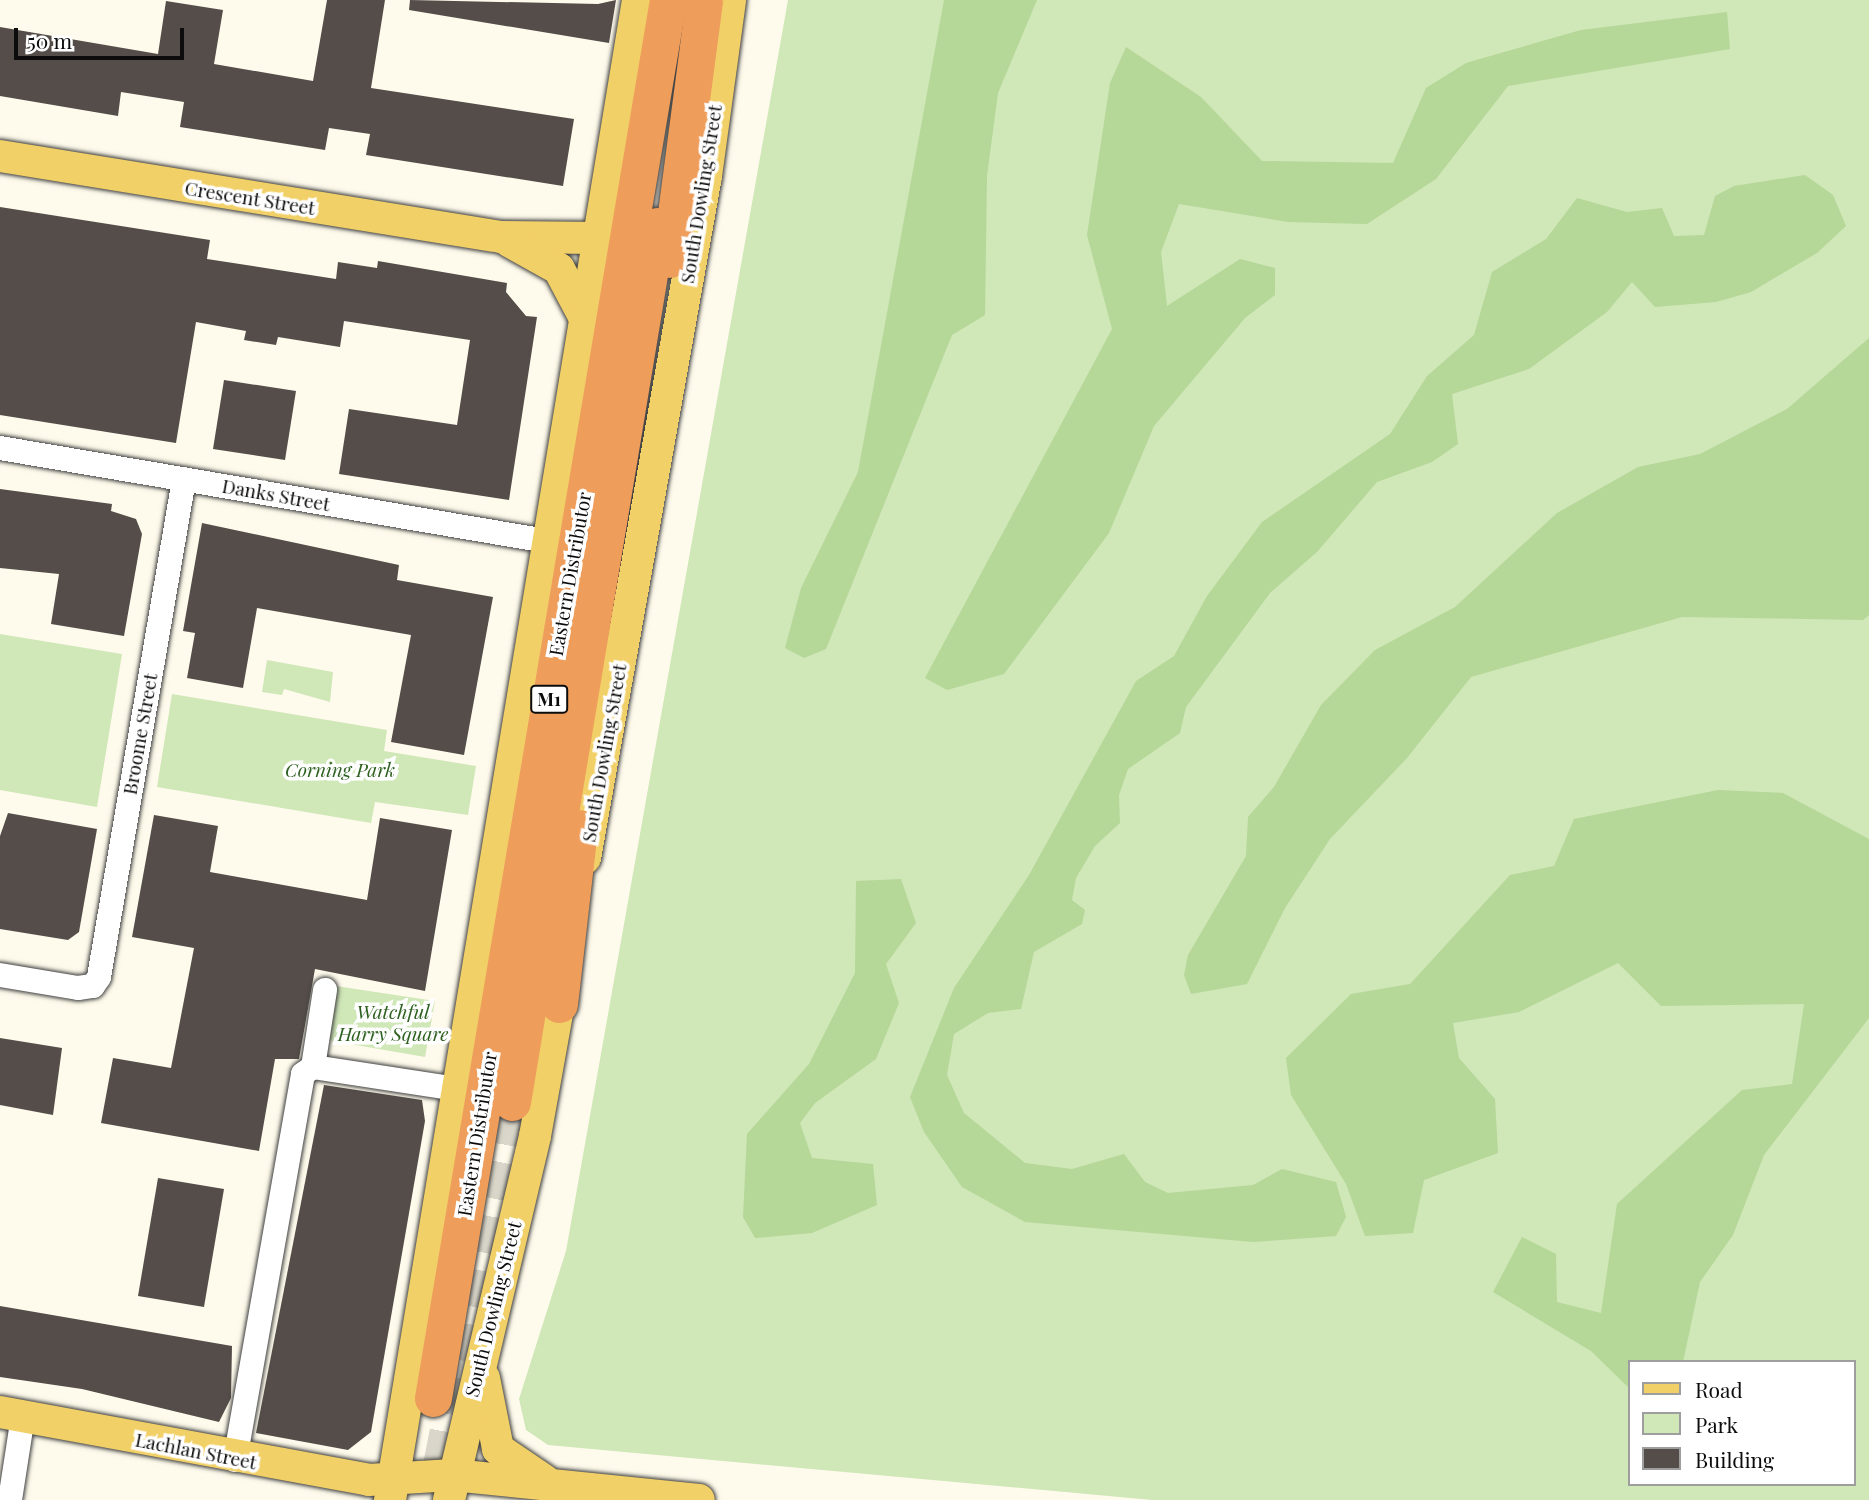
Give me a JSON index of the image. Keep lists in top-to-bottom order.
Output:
{
  "streets": {
    "highway": ["Eastern Distributor", "M1"],
    "main road": ["South Dowling Street", "Crescent Street", "Lachlan Street"],
    "street": ["Danks Street", "Broome Street"]
  },
  "crossings": [
    ["South Dowling Street", "Lachlan Street"],
    ["Danks Street", "Broome Street"]
  ],
  "parks": ["Corning Park", "Watchful Harry Square"],
  "legend": ["Road", "Park", "Building"],
  "scale_bar": "50 m"
}
